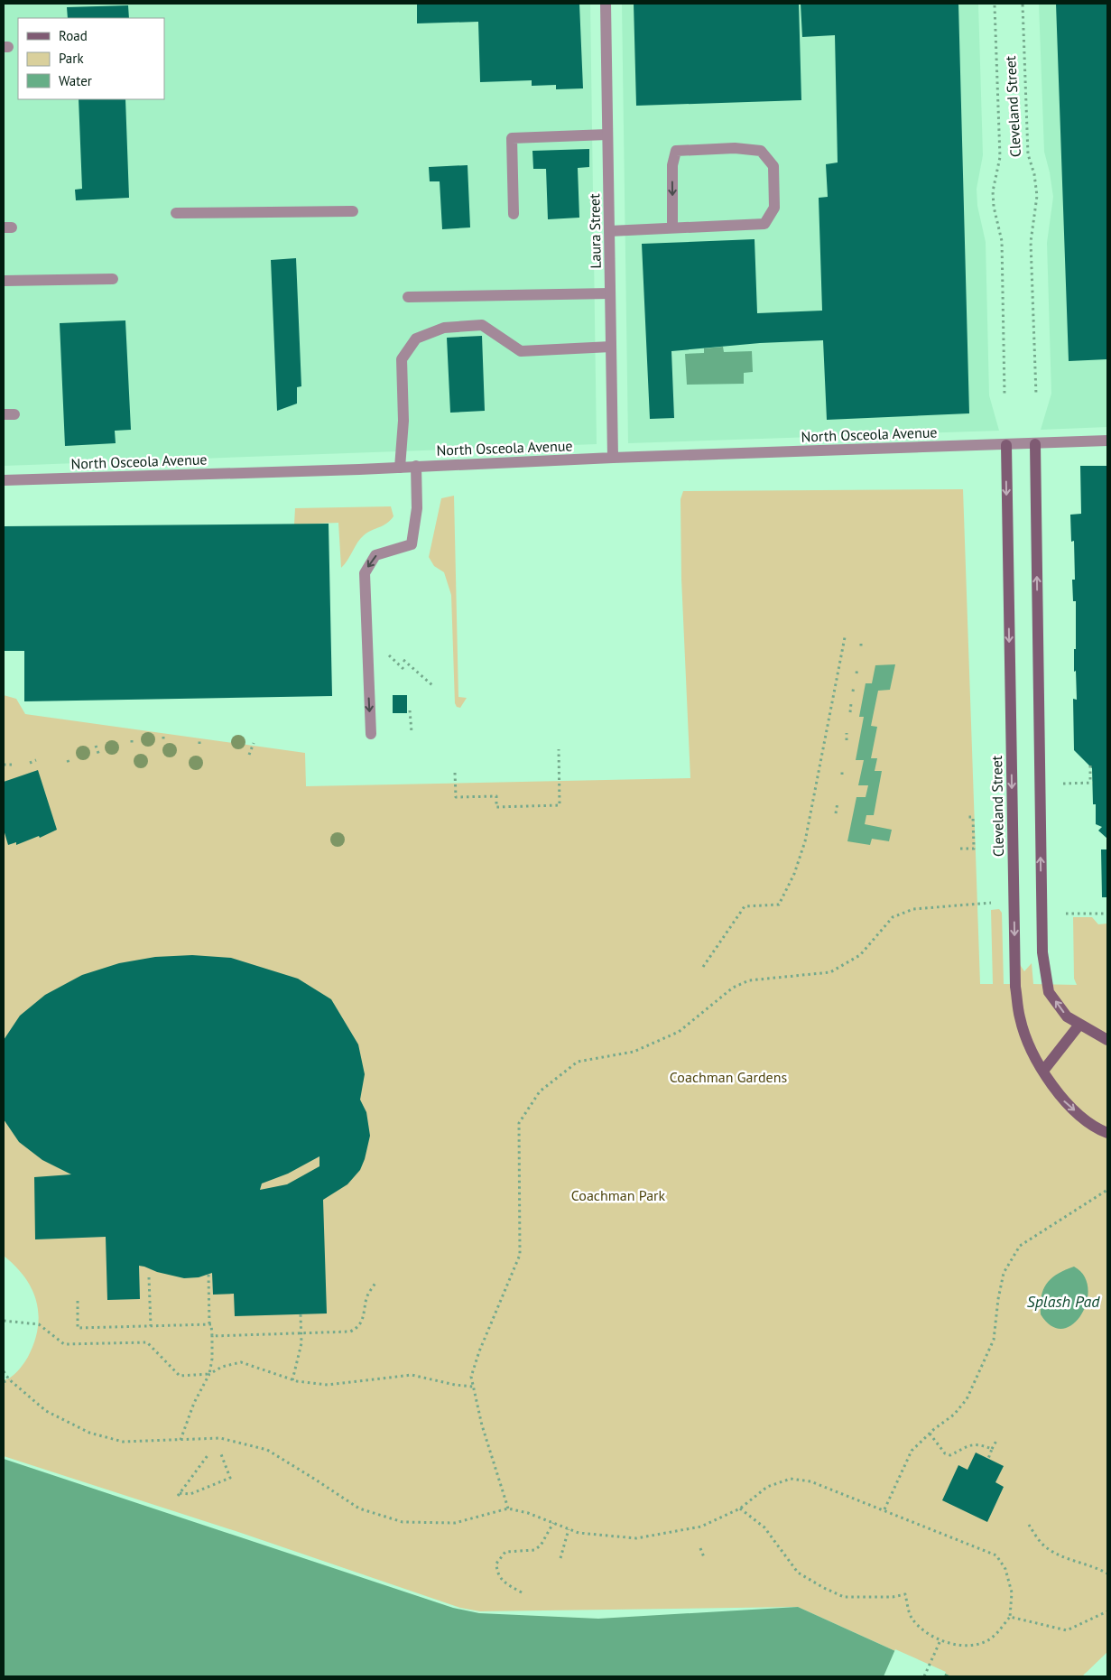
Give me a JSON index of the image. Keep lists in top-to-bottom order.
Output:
{
  "streets": {
    "street": ["Cleveland Street", "Laura Street", "North Osceola Avenue"]
  },
  "crossings": [
    ["Cleveland Street", "North Osceola Avenue"],
    ["Laura Street", "North Osceola Avenue"]
  ],
  "one_way": ["Cleveland Street"],
  "water": ["Splash Pad"],
  "parks": ["Coachman Gardens", "Coachman Park"],
  "legend": ["Road", "Park", "Water"]
}
